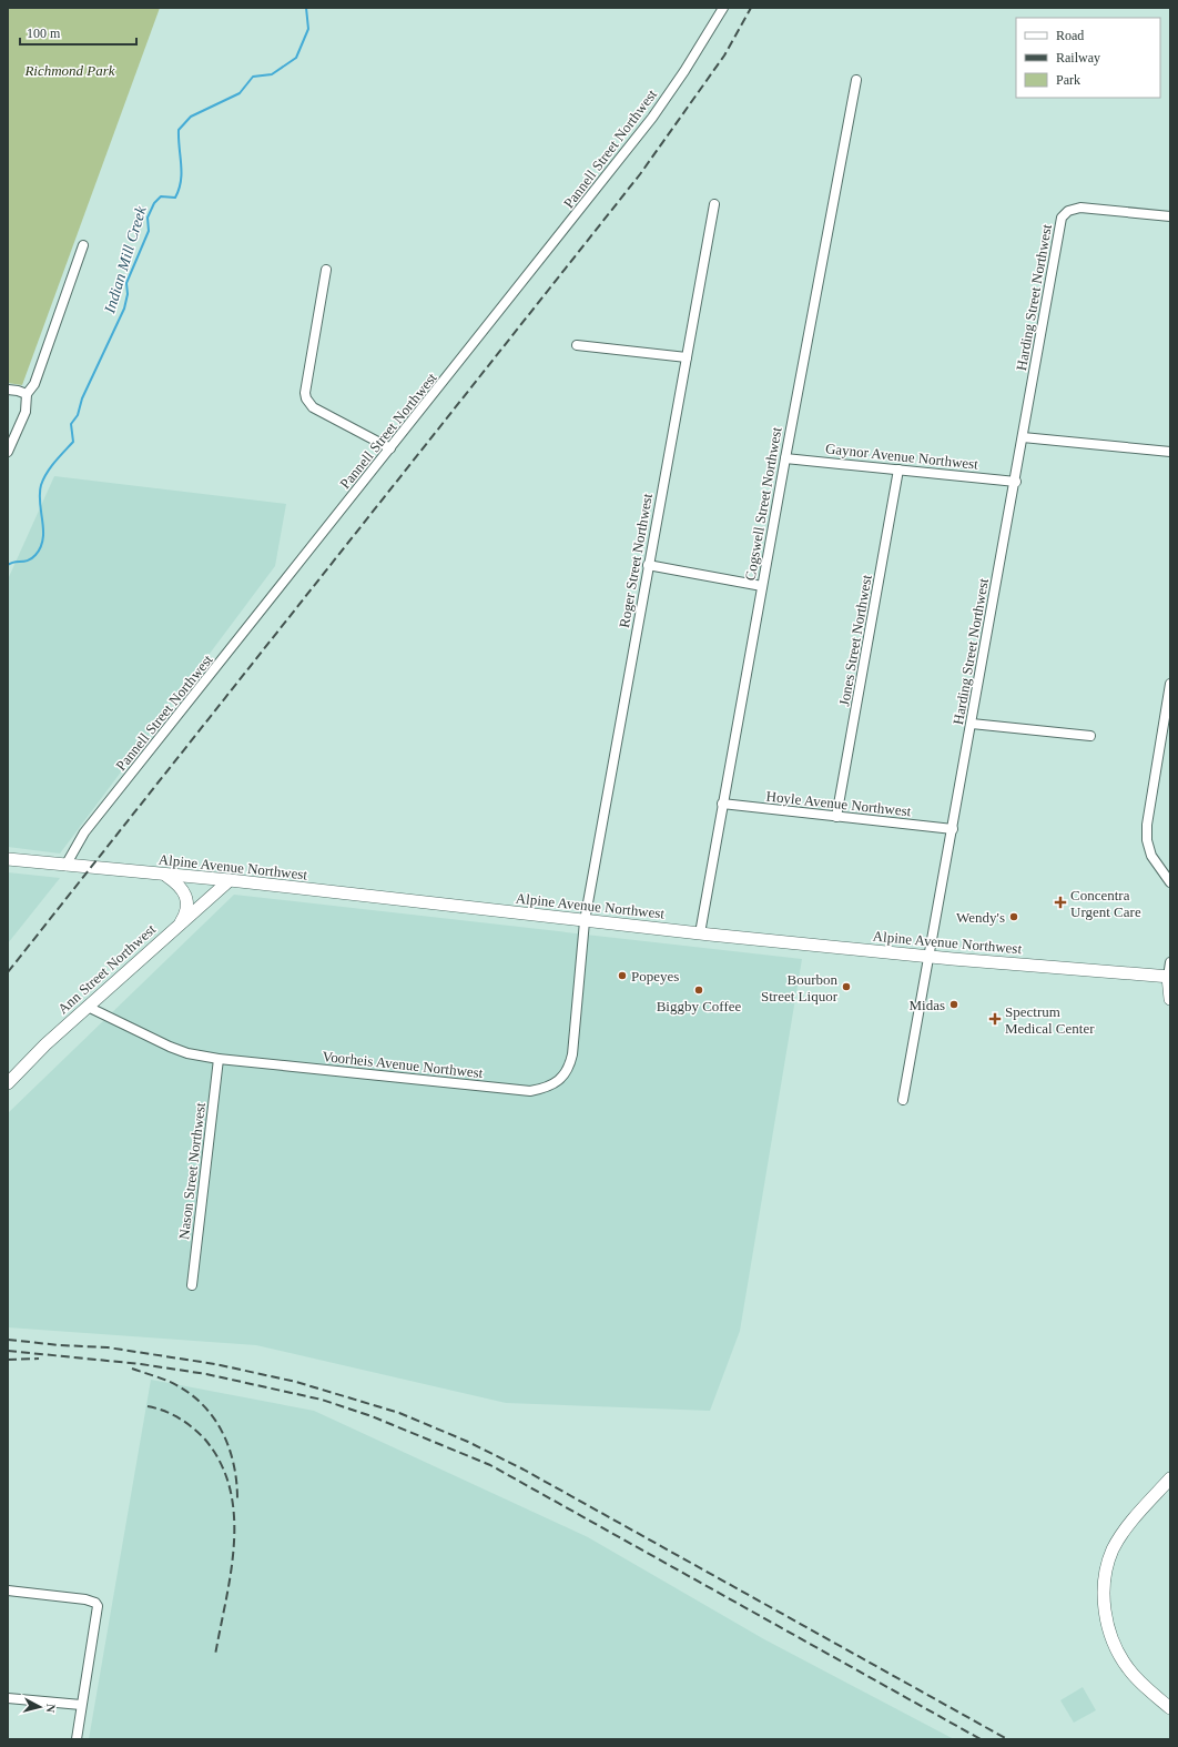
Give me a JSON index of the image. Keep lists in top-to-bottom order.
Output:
{
  "streets": {
    "main road": ["Alpine Avenue Northwest", "Ann Street Northwest"],
    "street": [
      "Pannell Street Northwest",
      "Harding Street Northwest",
      "Gaynor Avenue Northwest",
      "Cogswell Street Northwest",
      "Roger Street Northwest",
      "Jones Street Northwest",
      "Hoyle Avenue Northwest",
      "Voorheis Avenue Northwest",
      "Nason Street Northwest"
    ]
  },
  "crossings": [
    ["Pannell Street Northwest", "Alpine Avenue Northwest"],
    ["Harding Street Northwest", "Gaynor Avenue Northwest"],
    ["Harding Street Northwest", "Hoyle Avenue Northwest"],
    ["Harding Street Northwest", "Alpine Avenue Northwest"],
    ["Gaynor Avenue Northwest", "Cogswell Street Northwest"],
    ["Gaynor Avenue Northwest", "Jones Street Northwest"],
    ["Cogswell Street Northwest", "Hoyle Avenue Northwest"],
    ["Cogswell Street Northwest", "Alpine Avenue Northwest"],
    ["Roger Street Northwest", "Alpine Avenue Northwest"],
    ["Roger Street Northwest", "Voorheis Avenue Northwest"],
    ["Jones Street Northwest", "Hoyle Avenue Northwest"],
    ["Alpine Avenue Northwest", "Ann Street Northwest"],
    ["Alpine Avenue Northwest", "Voorheis Avenue Northwest"],
    ["Ann Street Northwest", "Voorheis Avenue Northwest"],
    ["Voorheis Avenue Northwest", "Nason Street Northwest"]
  ],
  "water": ["Indian Mill Creek"],
  "parks": ["Richmond Park"],
  "places": {
    "health": ["Concentra Urgent Care", "Spectrum Medical Center"],
    "other": [
      "Wendy's",
      "Popeyes",
      "Bourbon Street Liquor",
      "Biggby Coffee",
      "Midas"
    ]
  },
  "legend": ["Road", "Railway", "Park"],
  "scale_bar": "100 m",
  "north": "right"
}
